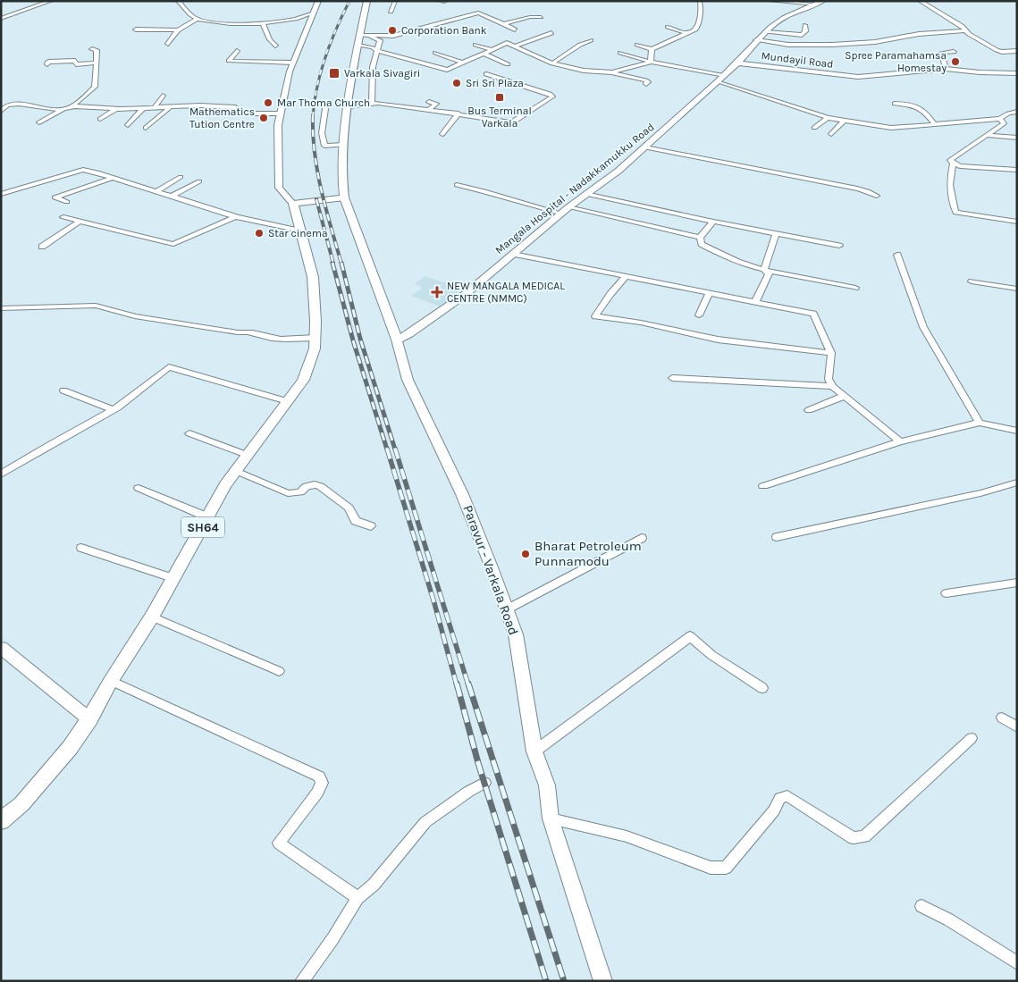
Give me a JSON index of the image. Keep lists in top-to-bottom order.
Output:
{
  "streets": {
    "main road": [
      "Mundayil Road",
      "Mangala Hospital - Nadakkamukku Road",
      "SH64",
      "Paravur - Varkala Road"
    ]
  },
  "crossings": [
    ["Mundayil Road", "Mangala Hospital - Nadakkamukku Road"],
    ["Mangala Hospital - Nadakkamukku Road", "Paravur - Varkala Road"]
  ],
  "places": {
    "other": [
      "Corporation Bank",
      "Spree Paramahamsa Homestay",
      "Sri Sri Plaza",
      "Mar Thoma Church",
      "Mathematics Tution Centre",
      "Star cinema",
      "Bharat Petroleum Punnamodu"
    ],
    "transit": ["Varkala Sivagiri", "Bus Terminal Varkala"],
    "health": ["NEW MANGALA MEDICAL CENTRE (NMMC)"]
  }
}
